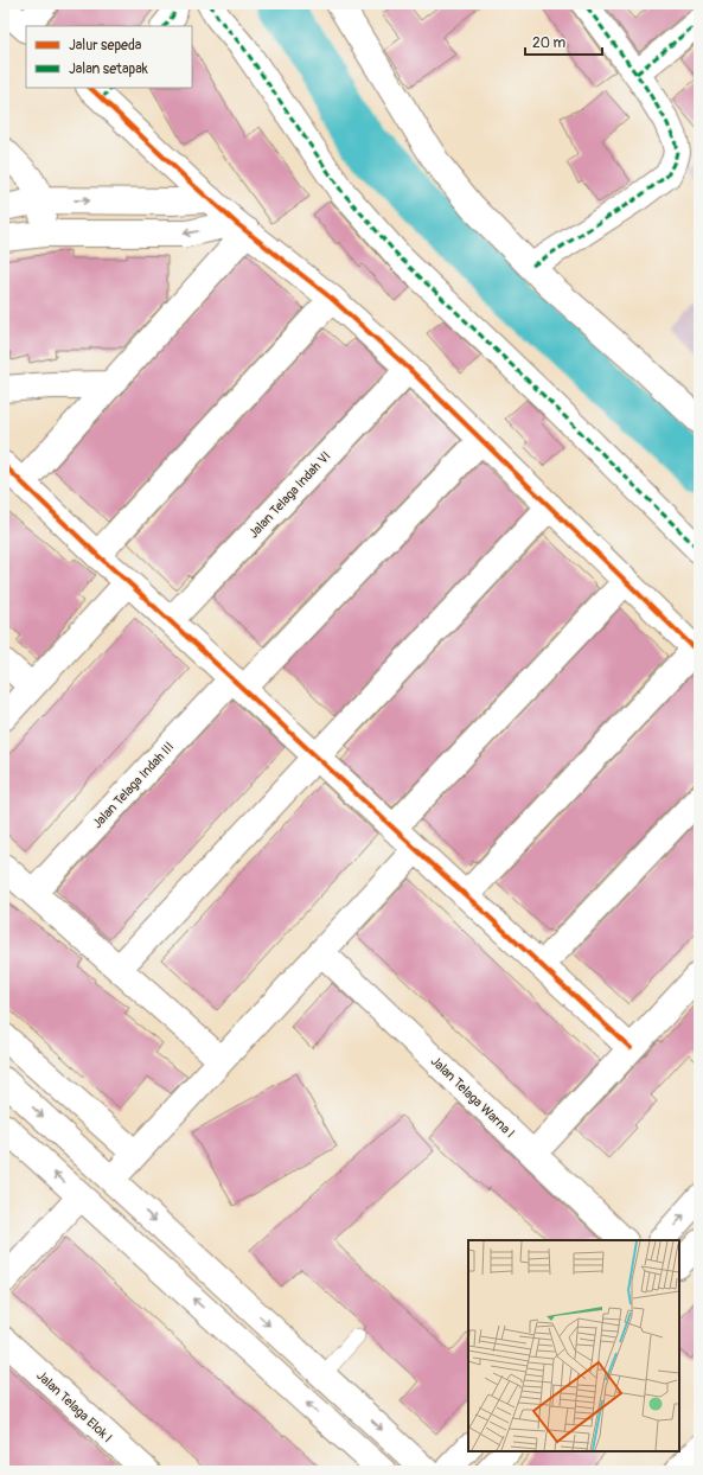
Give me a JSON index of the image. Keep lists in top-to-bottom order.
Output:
{
  "streets": {
    "street": [
      "Jalan Telaga Indah VI",
      "Jalan Telaga Indah III",
      "Jalan Telaga Warna I",
      "Jalan Telaga Elok I"
    ]
  },
  "legend": ["Jalur sepeda", "Jalan setapak"],
  "scale_bar": "20 m"
}
